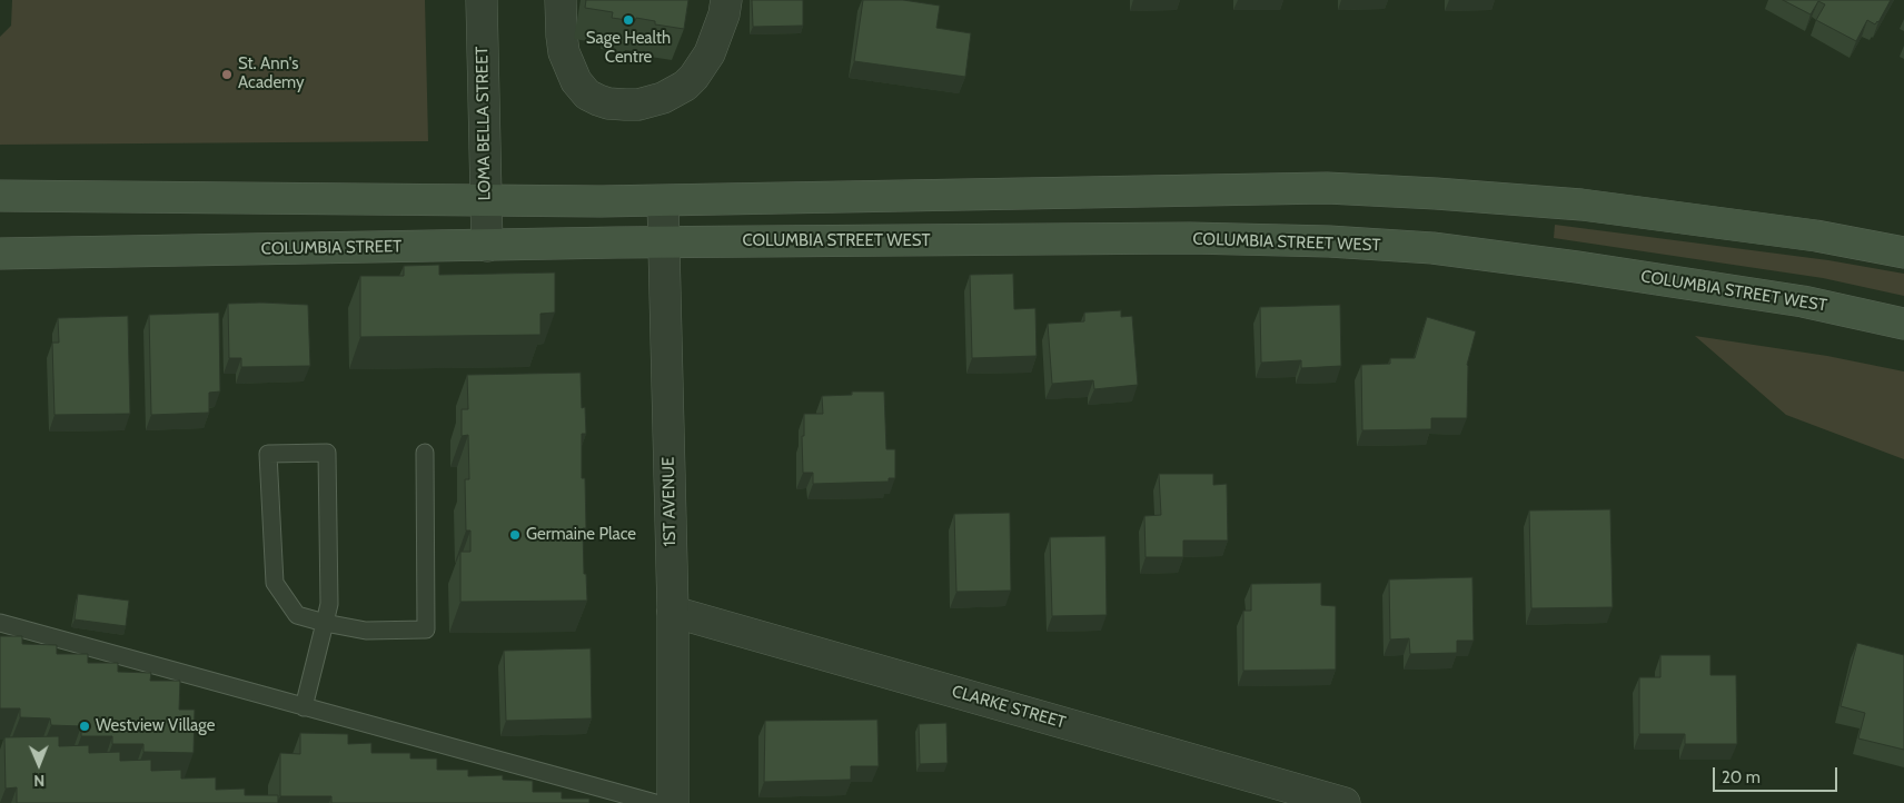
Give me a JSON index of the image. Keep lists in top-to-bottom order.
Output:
{
  "streets": {
    "main road": ["COLUMBIA STREET WEST", "COLUMBIA STREET"],
    "street": ["LOMA BELLA STREET", "1ST AVENUE", "CLARKE STREET"]
  },
  "crossings": [
    ["LOMA BELLA STREET", "COLUMBIA STREET"],
    ["COLUMBIA STREET WEST", "COLUMBIA STREET"],
    ["COLUMBIA STREET WEST", "1ST AVENUE"],
    ["COLUMBIA STREET", "1ST AVENUE"],
    ["1ST AVENUE", "CLARKE STREET"]
  ],
  "places": [
    "Sage Health Centre",
    "St. Ann's Academy",
    "Germaine Place",
    "Westview Village"
  ],
  "scale_bar": "20 m",
  "north": "bottom"
}
